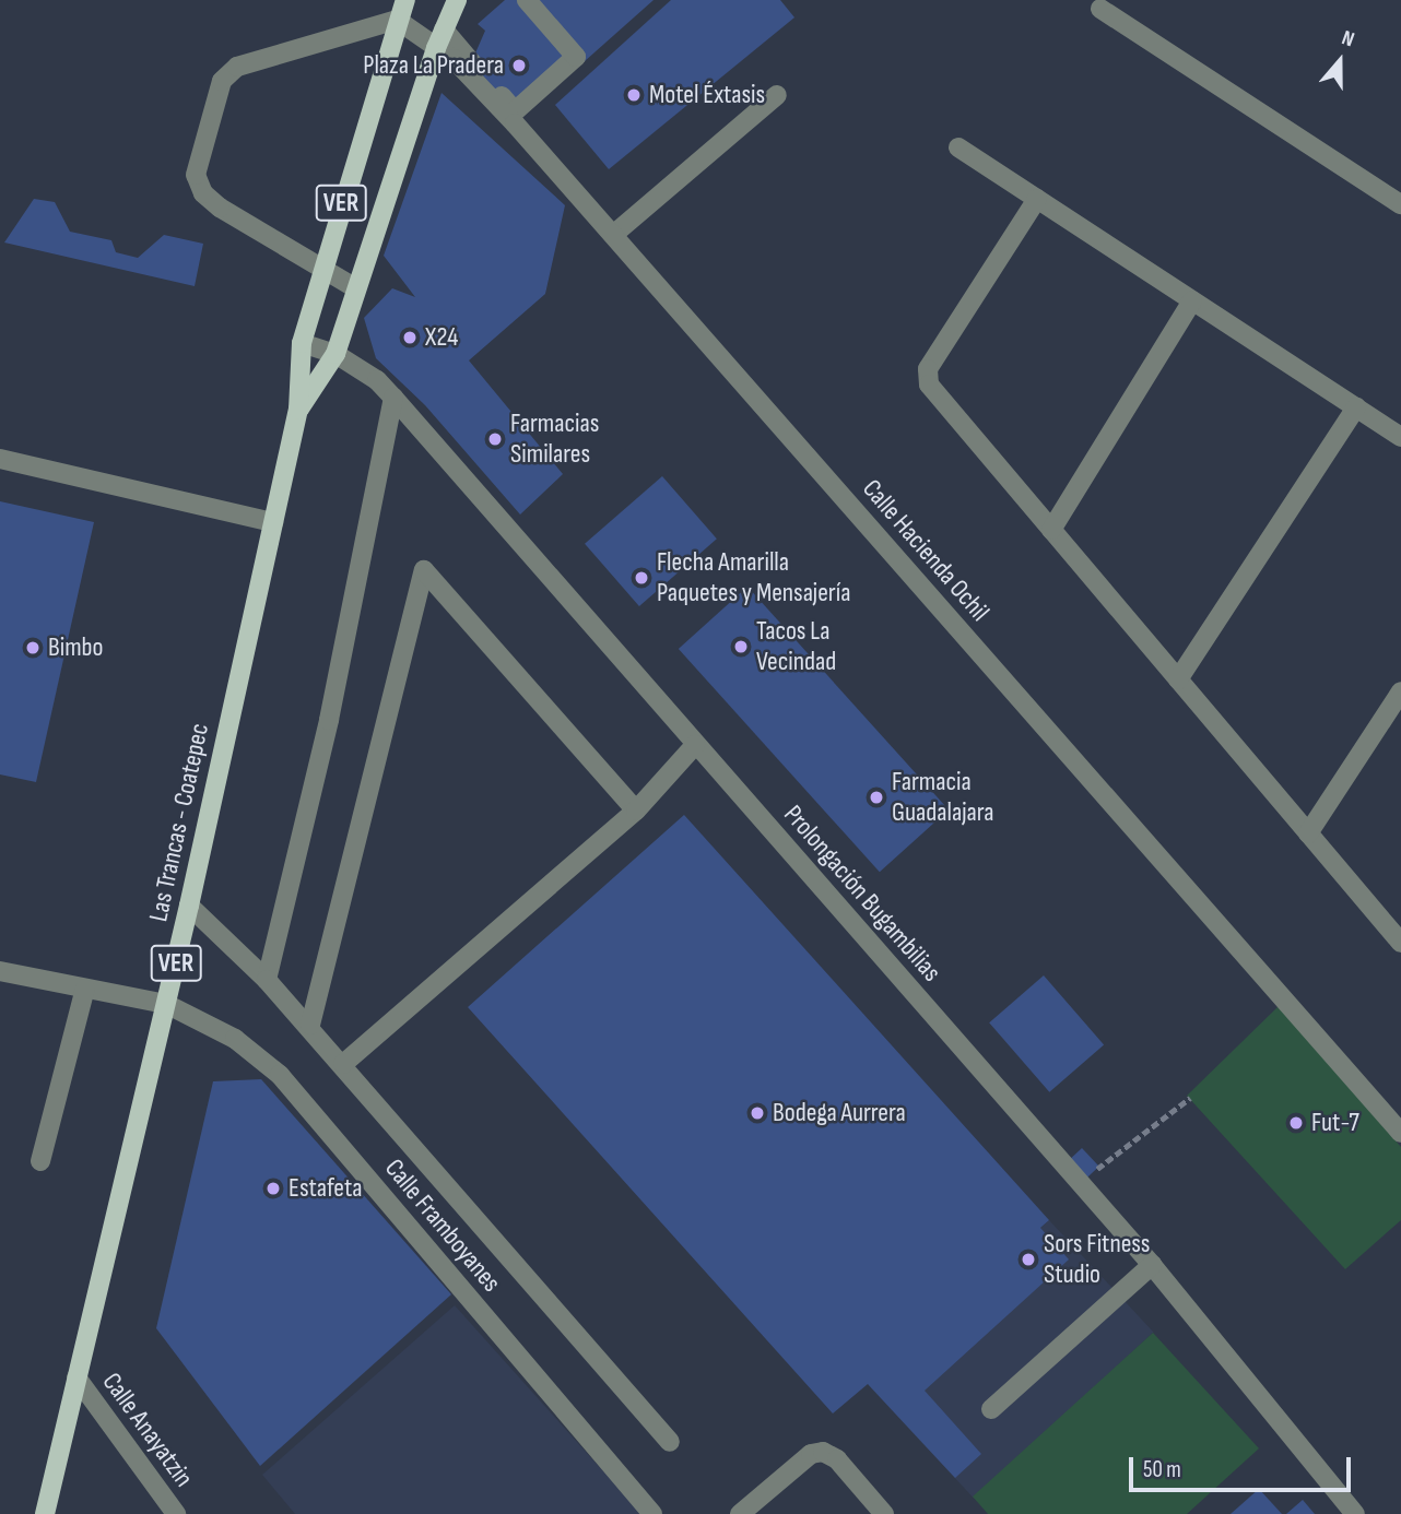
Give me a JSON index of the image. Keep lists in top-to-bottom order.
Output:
{
  "streets": {
    "main road": ["VER", "Las Trancas - Coatepec"],
    "street": [
      "Calle Hacienda Ochil",
      "Prolongación Bugambilias",
      "Calle Framboyanes",
      "Calle Anayatzin"
    ]
  },
  "crossings": [
    ["Calle Hacienda Ochil", "Las Trancas - Coatepec"],
    ["Las Trancas - Coatepec", "Prolongación Bugambilias"],
    ["Las Trancas - Coatepec", "Calle Framboyanes"],
    ["Las Trancas - Coatepec", "Calle Anayatzin"]
  ],
  "places": [
    "Plaza La Pradera",
    "Motel Éxtasis",
    "X24",
    "Farmacias Similares",
    "Flecha Amarilla Paquetes y Mensajería",
    "Tacos La Vecindad",
    "Bimbo",
    "Farmacia Guadalajara",
    "Bodega Aurrera",
    "Fut-7",
    "Estafeta",
    "Sors Fitness Studio"
  ],
  "scale_bar": "50 m",
  "north": "top"
}
